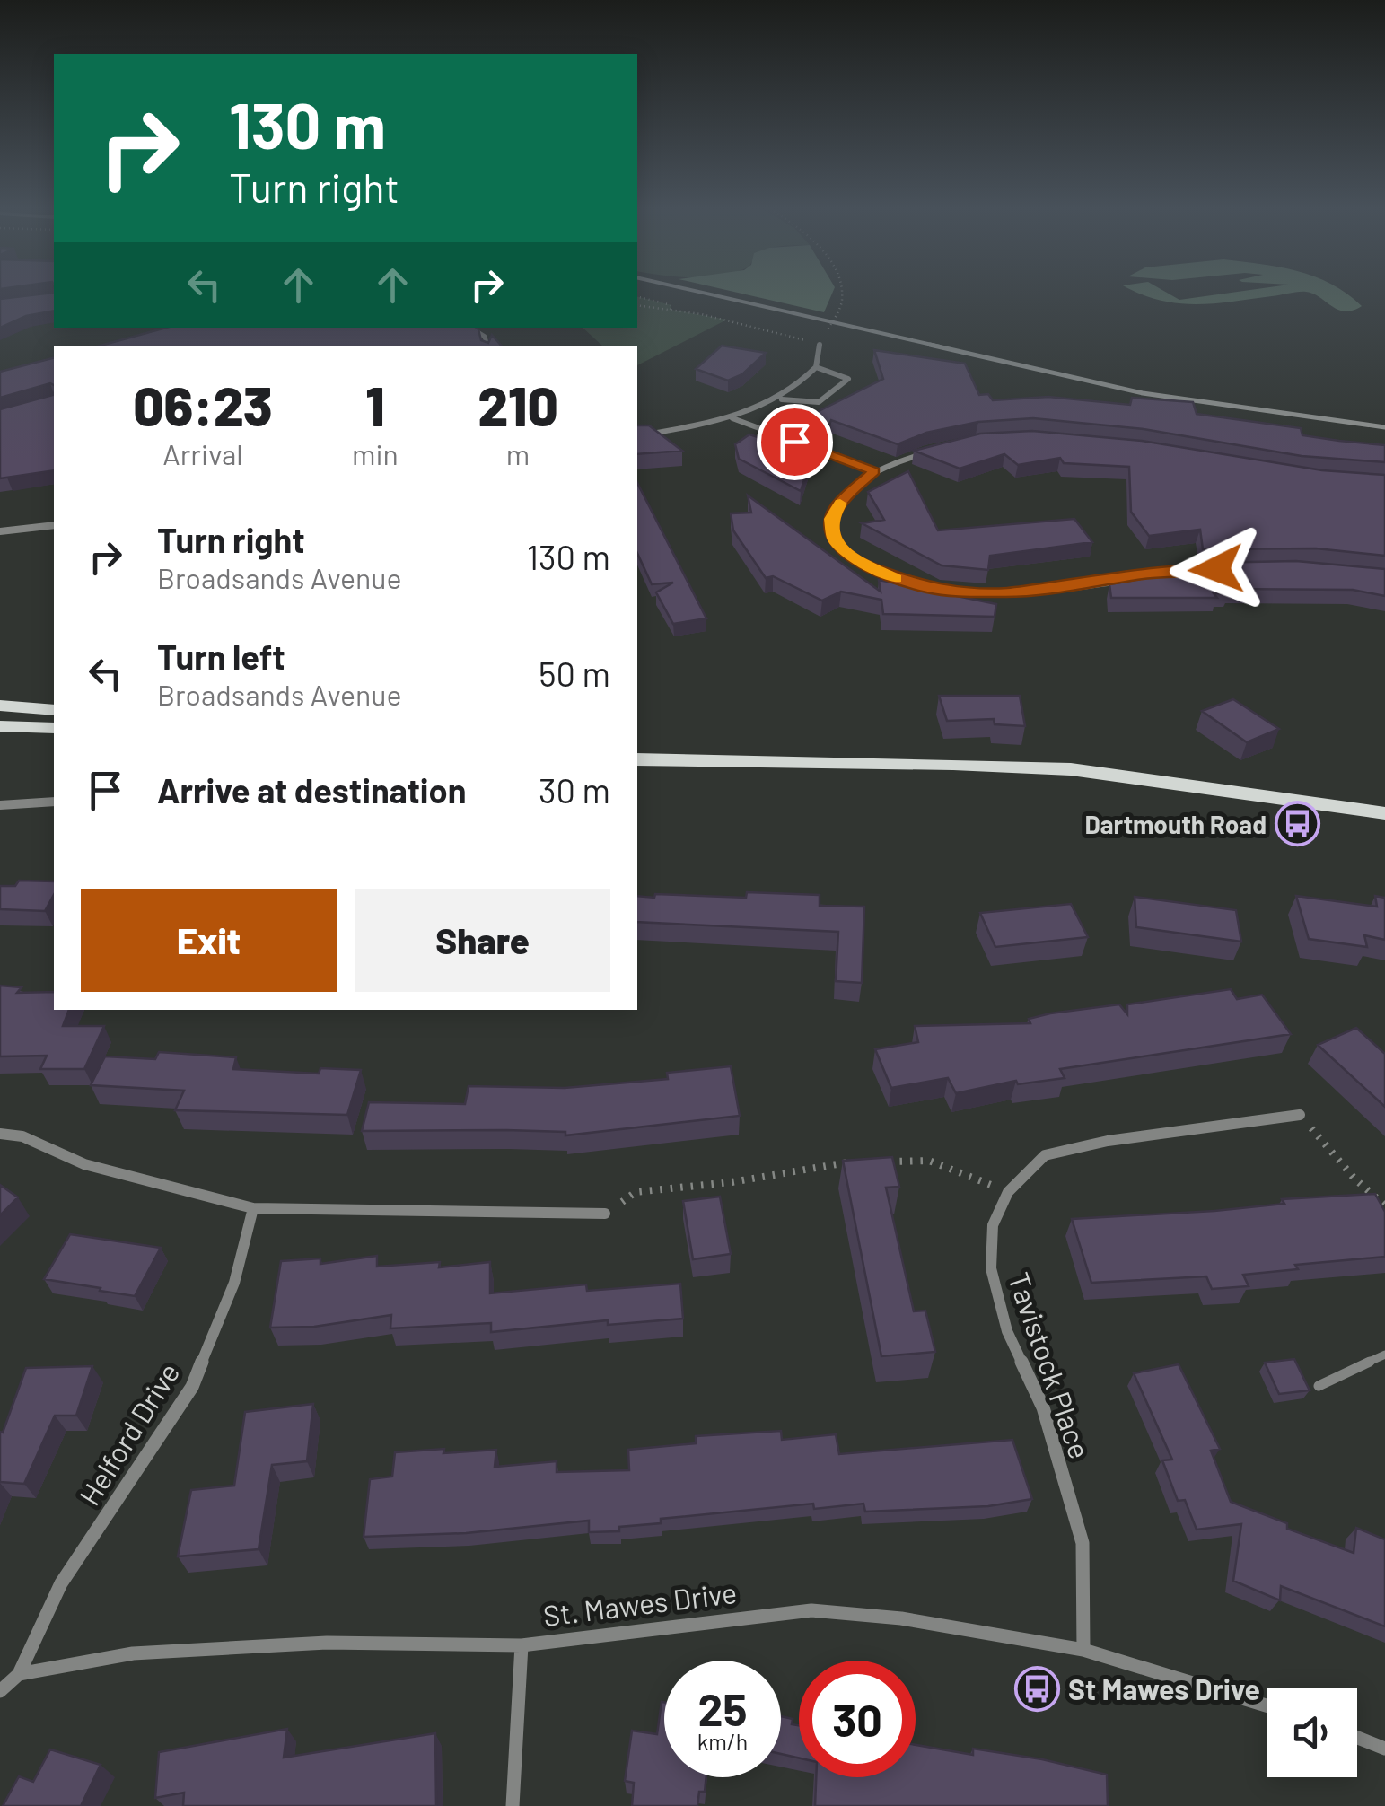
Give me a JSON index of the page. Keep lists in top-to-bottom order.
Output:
{
  "streets": {
    "street": ["Tavistock Place", "Helford Drive", "St. Mawes Drive"]
  },
  "crossings": [
    ["Tavistock Place", "St. Mawes Drive"],
    ["Helford Drive", "St. Mawes Drive"]
  ],
  "places": {
    "bus stop": ["Dartmouth Road", "St Mawes Drive"]
  },
  "page": {
    "turn": ["130 m", "Turn right"],
    "eta": [
      "06:23",
      "Arrival",
      "1",
      "min",
      "210",
      "m"
    ],
    "list": [
      {
        "name": "Turn right",
        "note": "Broadsands Avenue",
        "value": "130 m"
      },
      {
        "name": "Turn left",
        "note": "Broadsands Avenue",
        "value": "50 m"
      },
      {
        "name": "Arrive at destination",
        "value": "30 m"
      }
    ],
    "buttons": ["Exit", "Share"],
    "speed": "25 km/h",
    "limit": "30"
  }
}
